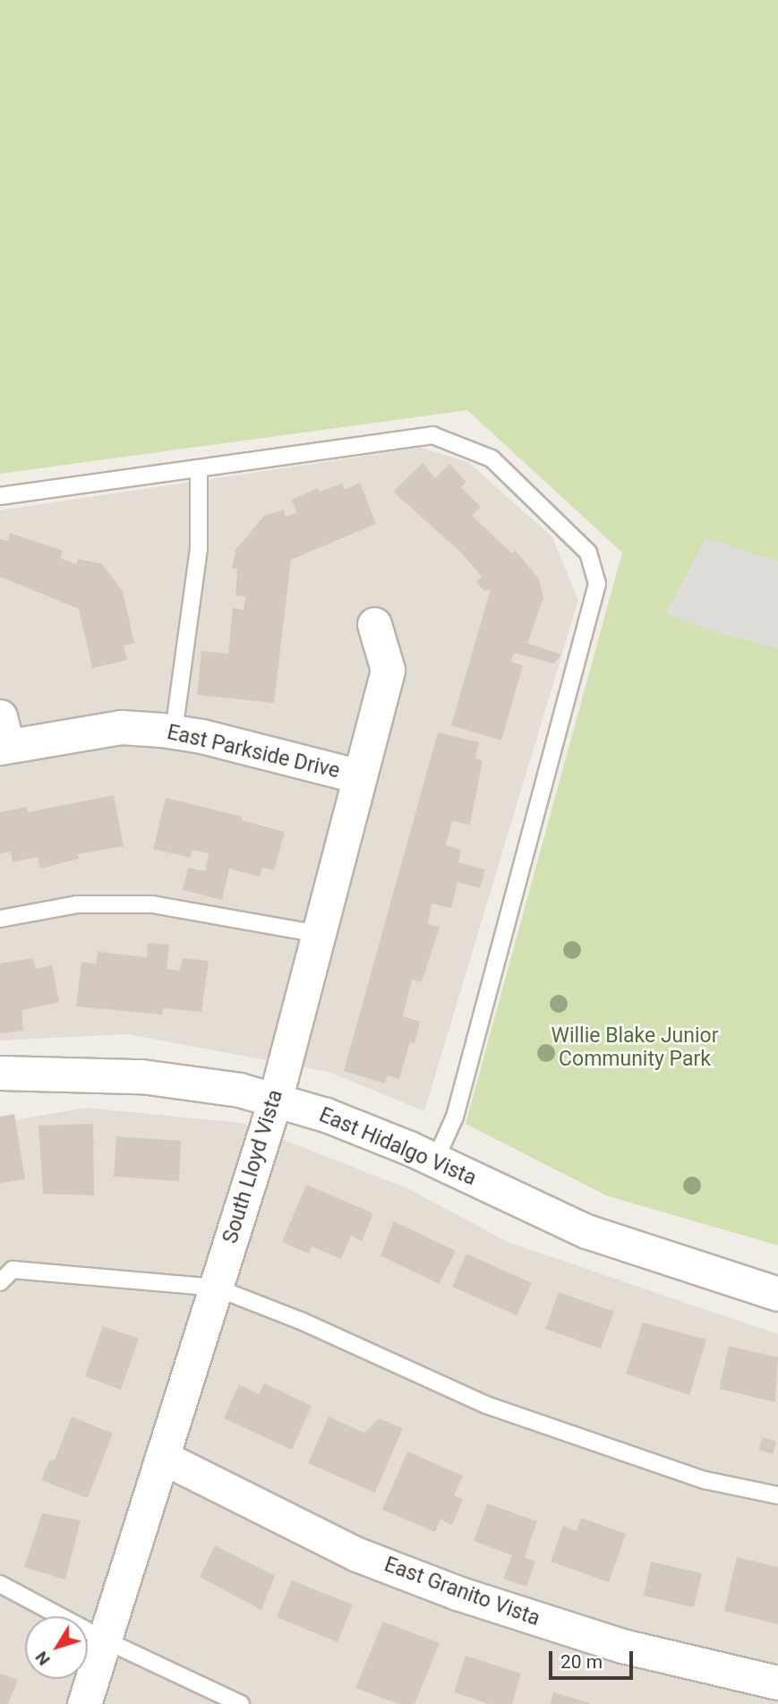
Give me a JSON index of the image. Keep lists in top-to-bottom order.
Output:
{
  "streets": {
    "street": [
      "East Parkside Drive",
      "East Hidalgo Vista",
      "South Lloyd Vista",
      "East Granito Vista"
    ]
  },
  "crossings": [
    ["East Parkside Drive", "South Lloyd Vista"],
    ["East Hidalgo Vista", "South Lloyd Vista"],
    ["South Lloyd Vista", "East Granito Vista"]
  ],
  "parks": ["Willie Blake Junior Community Park"],
  "scale_bar": "20 m",
  "north": "bottom left"
}
